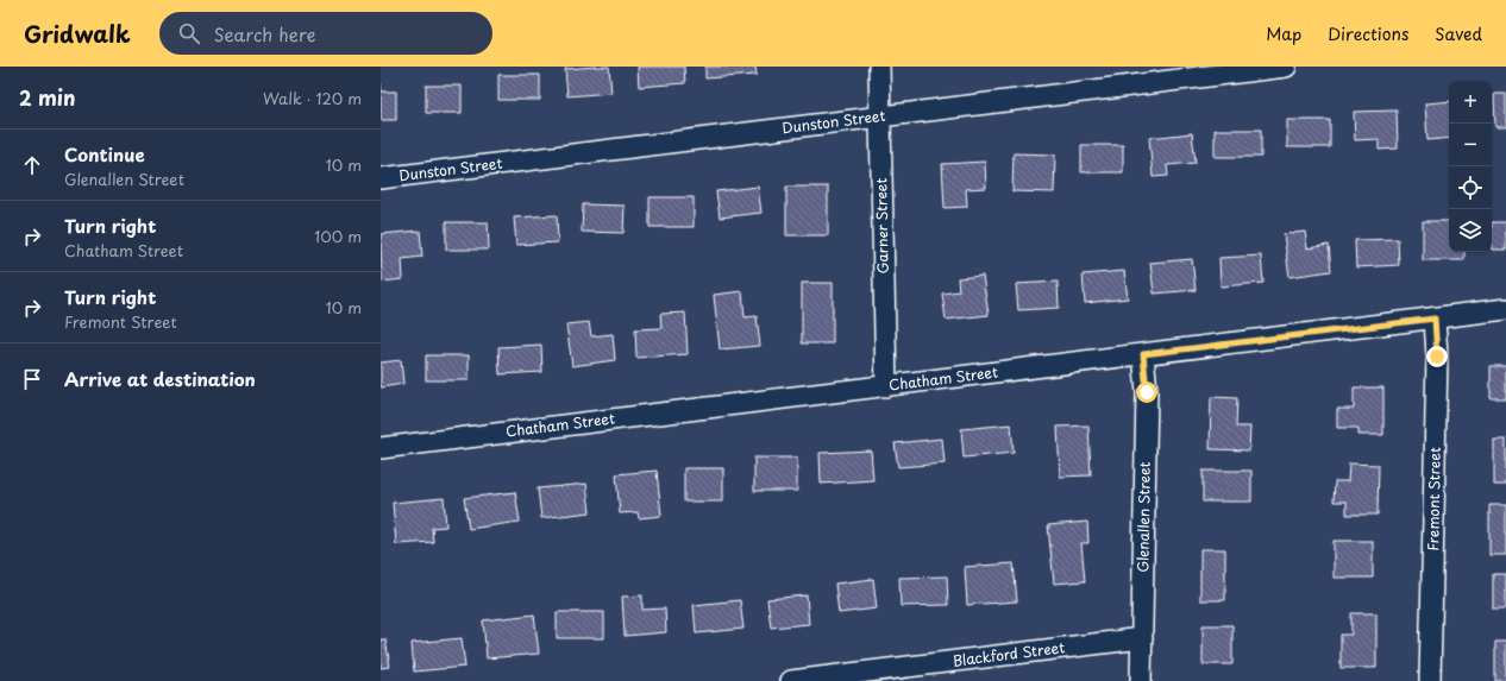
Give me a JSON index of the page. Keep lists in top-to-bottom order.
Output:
{
  "streets": {
    "street": [
      "Dunston Street",
      "Garner Street",
      "Chatham Street",
      "Fremont Street",
      "Glenallen Street",
      "Blackford Street"
    ]
  },
  "crossings": [
    ["Dunston Street", "Garner Street"],
    ["Garner Street", "Chatham Street"],
    ["Chatham Street", "Fremont Street"],
    ["Chatham Street", "Glenallen Street"],
    ["Glenallen Street", "Blackford Street"]
  ],
  "page": {
    "header": "Gridwalk",
    "search": "Search here",
    "nav": ["Map", "Directions", "Saved"],
    "heading": ["2 min", "Walk · 120 m"],
    "map_buttons": ["+", "−"],
    "list": [
      ["Continue", "Glenallen Street", "10 m"],
      ["Turn right", "Chatham Street", "100 m"],
      ["Turn right", "Fremont Street", "10 m"],
      "Arrive at destination"
    ]
  }
}
